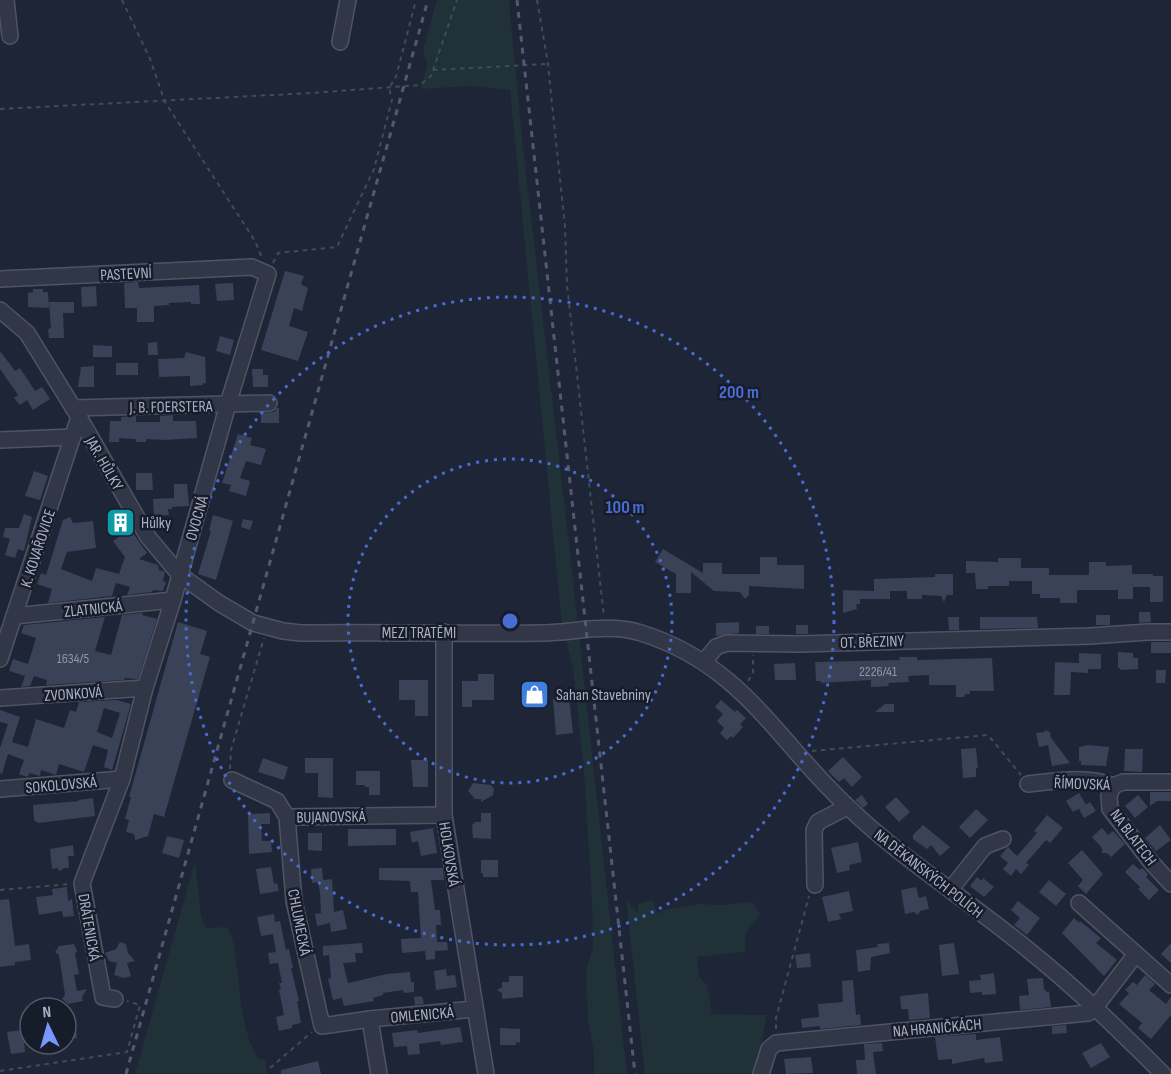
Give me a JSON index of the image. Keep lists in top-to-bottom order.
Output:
{
  "streets": {
    "street": [
      "PASTEVNÍ",
      "J. B. FOERSTERA",
      "JAR. HŮLKY",
      "OVOCNÁ",
      "K. KOVAŘOVICE",
      "ZLATNICKÁ",
      "MEZI TRATĚMI",
      "OT. BŘEZINY",
      "ZVONKOVÁ",
      "ŘÍMOVSKÁ",
      "SOKOLOVSKÁ",
      "BUJANOVSKÁ",
      "NA BLATECH",
      "HOLKOVSKÁ",
      "NA DĚKANSKÝCH POLÍCH",
      "CHLUMECKÁ",
      "DRÁTENICKÁ",
      "OMLENICKÁ",
      "NA HRANIČKÁCH"
    ]
  },
  "crossings": [
    ["PASTEVNÍ", "OVOCNÁ"],
    ["J. B. FOERSTERA", "JAR. HŮLKY"],
    ["J. B. FOERSTERA", "OVOCNÁ"],
    ["J. B. FOERSTERA", "K. KOVAŘOVICE"],
    ["JAR. HŮLKY", "OVOCNÁ"],
    ["JAR. HŮLKY", "K. KOVAŘOVICE"],
    ["JAR. HŮLKY", "MEZI TRATĚMI"],
    ["OVOCNÁ", "ZLATNICKÁ"],
    ["OVOCNÁ", "ZVONKOVÁ"],
    ["OVOCNÁ", "SOKOLOVSKÁ"],
    ["OVOCNÁ", "DRÁTENICKÁ"],
    ["K. KOVAŘOVICE", "ZLATNICKÁ"],
    ["MEZI TRATĚMI", "HOLKOVSKÁ"],
    ["OT. BŘEZINY", "NA DĚKANSKÝCH POLÍCH"],
    ["ŘÍMOVSKÁ", "NA BLATECH"],
    ["SOKOLOVSKÁ", "DRÁTENICKÁ"],
    ["BUJANOVSKÁ", "HOLKOVSKÁ"],
    ["BUJANOVSKÁ", "CHLUMECKÁ"],
    ["HOLKOVSKÁ", "OMLENICKÁ"],
    ["NA DĚKANSKÝCH POLÍCH", "NA HRANIČKÁCH"],
    ["CHLUMECKÁ", "OMLENICKÁ"]
  ],
  "places": {
    "building": ["Hůlky"],
    "shop": ["Sahan Stavebniny"]
  },
  "house_numbers": ["1634/5", "2226/41"],
  "north": "top",
  "rings": ["200 m", "100 m"]
}
